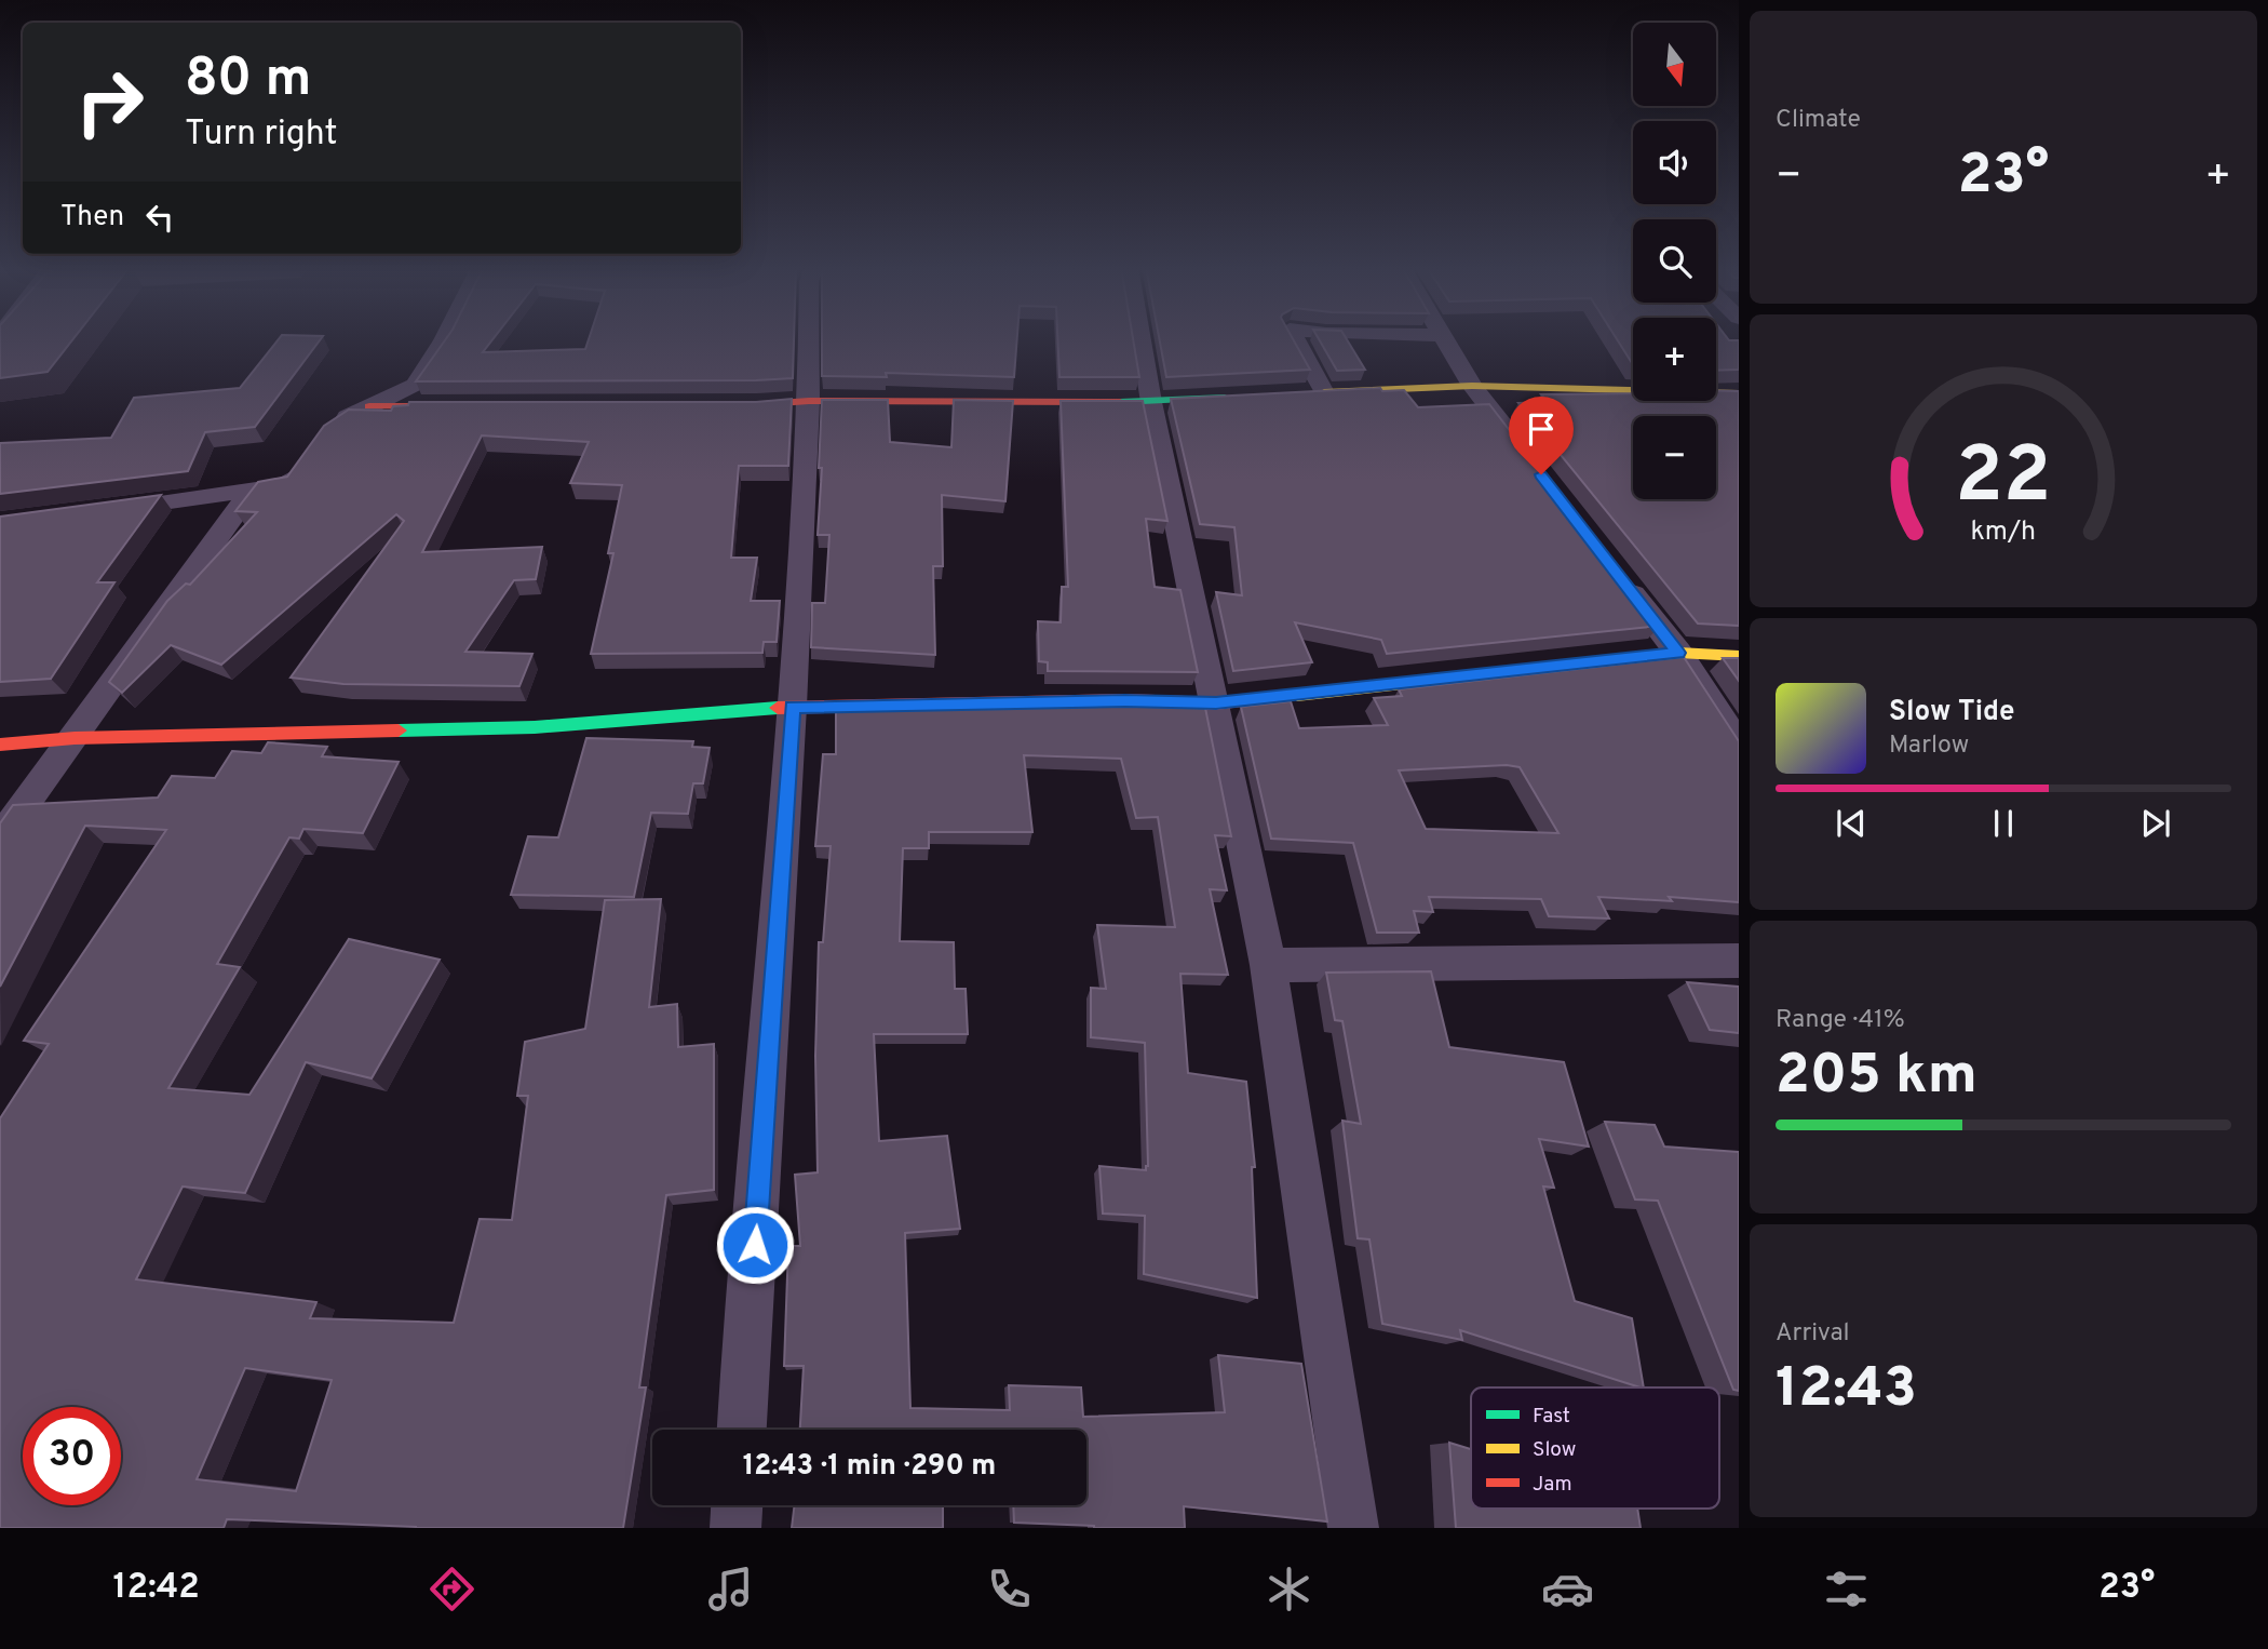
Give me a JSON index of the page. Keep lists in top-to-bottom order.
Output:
{
  "legend": ["Fast", "Slow", "Jam"],
  "north": "bottom",
  "page": {
    "tile": [
      "Climate",
      ["Range · 41%", "205 km"],
      ["Arrival", "12:43"]
    ],
    "map_buttons": ["+", "−"],
    "turn": ["80 m", "Turn right"],
    "heat": ["−", "23°", "+"],
    "then": "Then",
    "song": ["Slow Tide", "Marlow"],
    "limit": "30",
    "trip": "12:43 · 1 min · 290 m",
    "tabs": ["12:42", "23°"],
    "gauge": ["22", "km/h"]
  }
}
